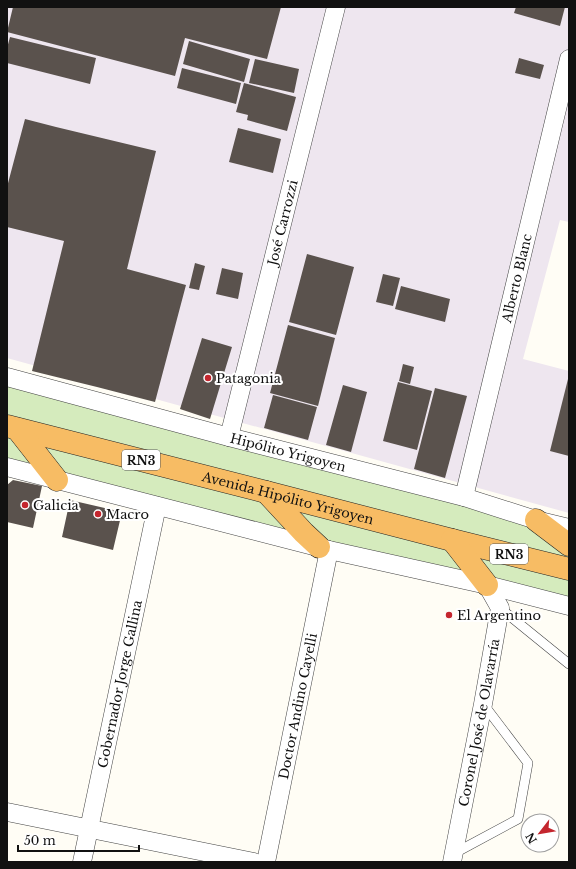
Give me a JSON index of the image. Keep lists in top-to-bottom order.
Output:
{
  "streets": {
    "highway": ["RN3", "Avenida Hipólito Yrigoyen"],
    "street": [
      "José Carrozzi",
      "Alberto Blanc",
      "Hipólito Yrigoyen",
      "Gobernador Jorge Gallina",
      "Doctor Andino Cayelli",
      "Coronel José de Olavarría"
    ]
  },
  "crossings": [
    ["José Carrozzi", "Hipólito Yrigoyen"],
    ["Alberto Blanc", "Hipólito Yrigoyen"]
  ],
  "places": [
    "Patagonia",
    "Galicia",
    "Macro",
    "El Argentino"
  ],
  "scale_bar": "50 m",
  "north": "bottom left"
}
